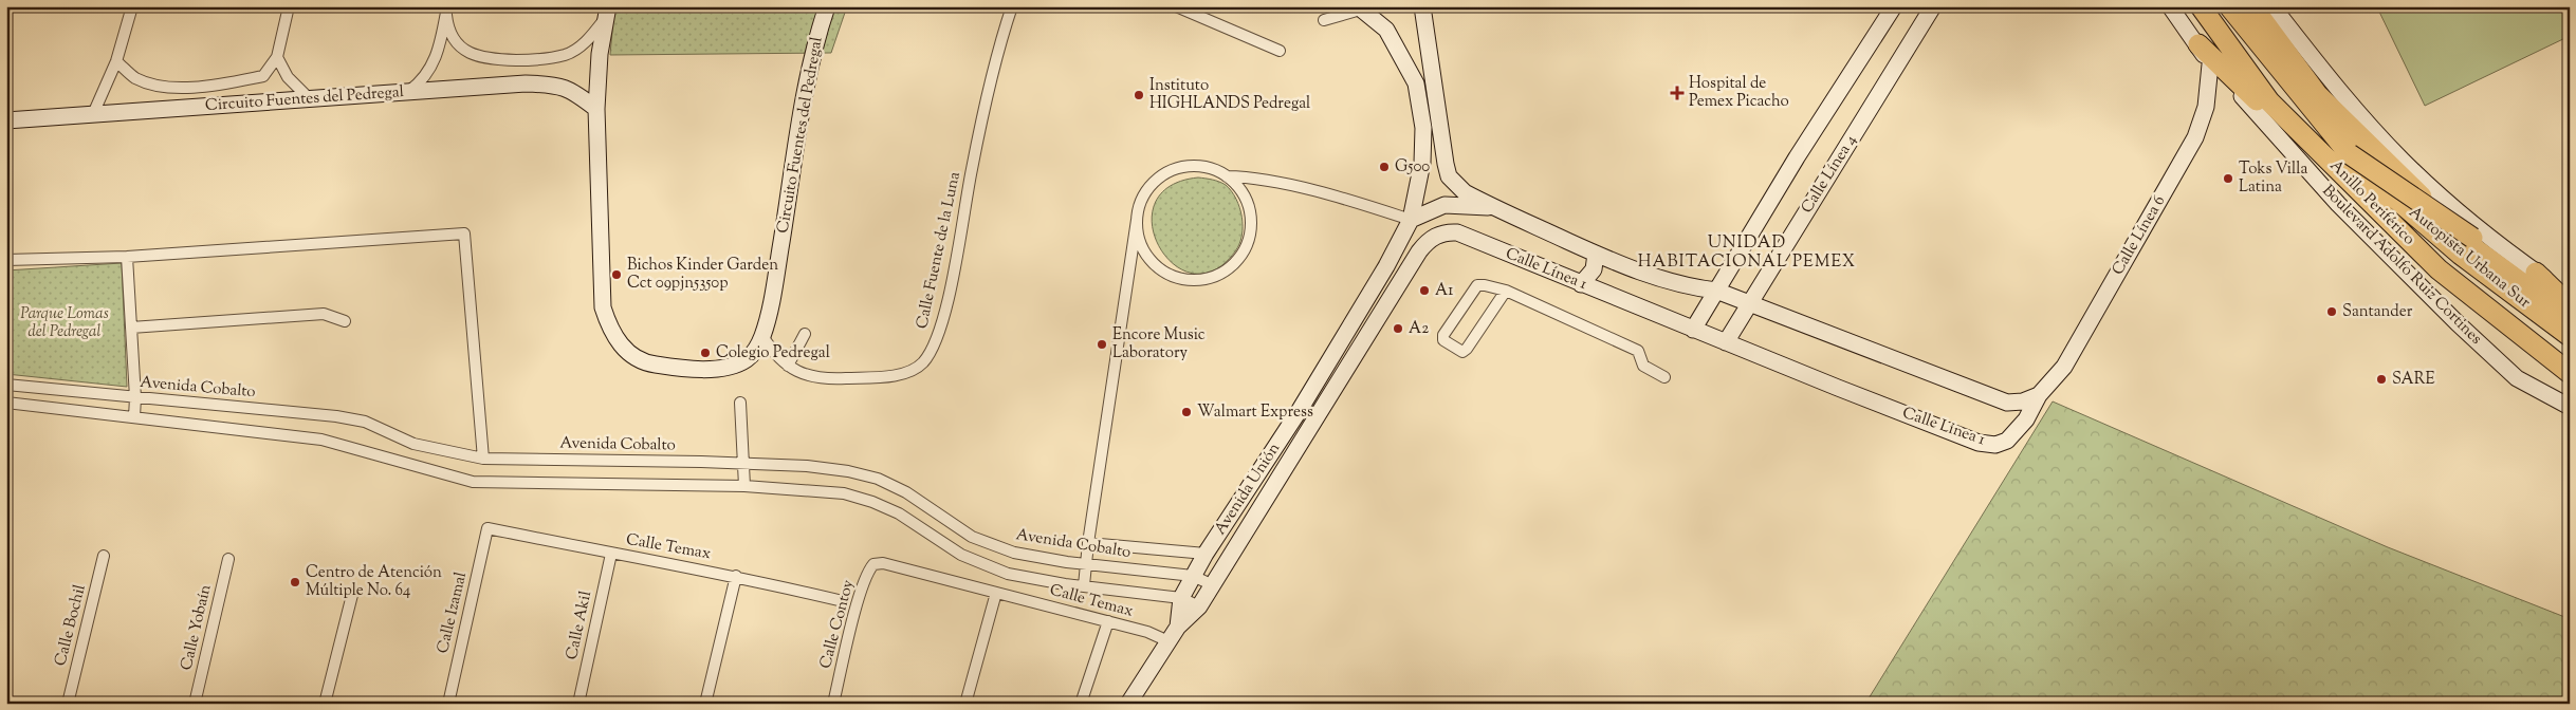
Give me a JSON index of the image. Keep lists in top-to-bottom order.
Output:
{
  "streets": {
    "highway": ["Anillo Periférico", "Autopista Urbana Sur"],
    "street": [
      "Circuito Fuentes del Pedregal",
      "Calle Línea 4",
      "Calle Línea 6",
      "Calle Fuente de la Luna",
      "Boulevard Adolfo Ruiz Cortines",
      "Calle Línea 1",
      "Avenida Cobalto",
      "Avenida Unión",
      "Calle Temax",
      "Calle Izamal",
      "Calle Contoy",
      "Calle Bochil",
      "Calle Akil",
      "Calle Yobaín"
    ]
  },
  "crossings": [
    ["Circuito Fuentes del Pedregal", "Calle Fuente de la Luna"],
    ["Calle Línea 4", "Calle Línea 1"],
    ["Calle Línea 6", "Boulevard Adolfo Ruiz Cortines"],
    ["Calle Línea 6", "Calle Línea 1"],
    ["Calle Línea 1", "Avenida Unión"],
    ["Avenida Cobalto", "Avenida Unión"],
    ["Avenida Unión", "Calle Temax"],
    ["Calle Temax", "Calle Izamal"],
    ["Calle Temax", "Calle Contoy"],
    ["Calle Temax", "Calle Akil"]
  ],
  "districts": ["UNIDAD HABITACIONAL PEMEX"],
  "parks": ["Parque Lomas del Pedregal"],
  "places": {
    "health": ["Hospital de Pemex Picacho"],
    "other": [
      "Instituto HIGHLANDS Pedregal",
      "G500",
      "Toks Villa Latina",
      "Bichos Kinder Garden Cct 09pjn5350p",
      "A1",
      "Santander",
      "A2",
      "Encore Music Laboratory",
      "Colegio Pedregal",
      "SARE",
      "Walmart Express",
      "Centro de Atención Múltiple No. 64"
    ]
  }
}
